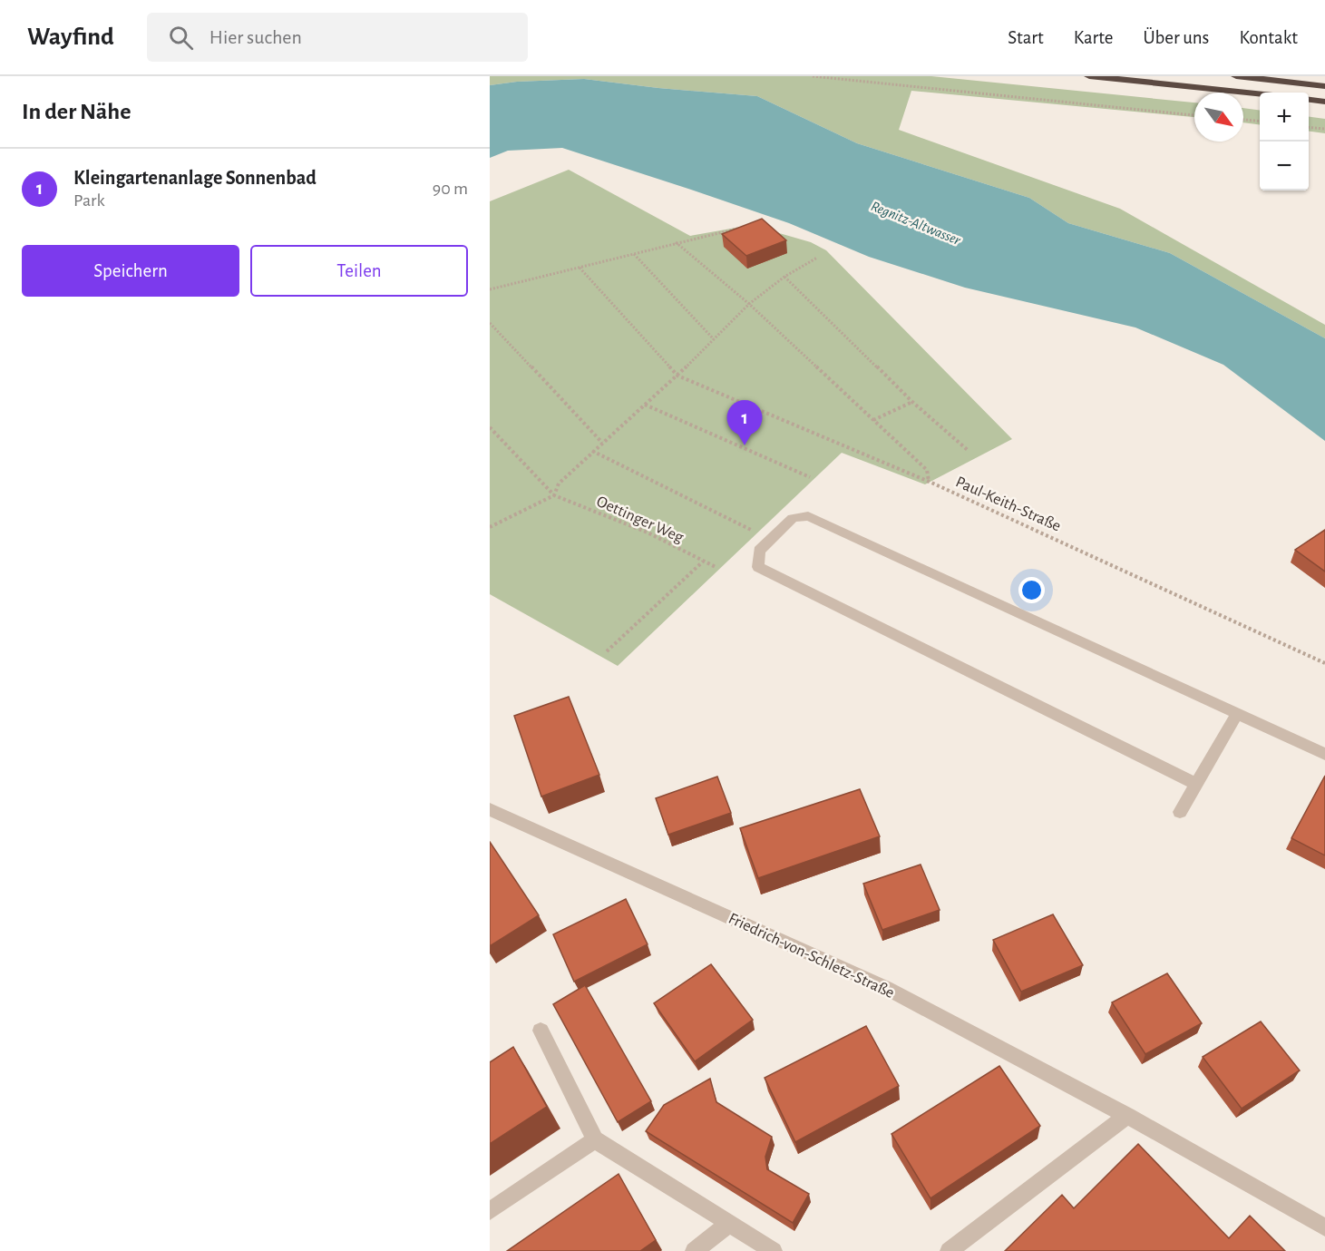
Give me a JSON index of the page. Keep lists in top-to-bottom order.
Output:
{
  "streets": {
    "street": ["Friedrich-von-Schletz-Straße"],
    "path": ["Paul-Keith-Straße", "Oettinger Weg"]
  },
  "water": ["Regnitz-Altwasser"],
  "north": "bottom right",
  "page": {
    "header": "Wayfind",
    "search": "Hier suchen",
    "nav": [
      "Start",
      "Karte",
      "Über uns",
      "Kontakt"
    ],
    "heading": "In der Nähe",
    "map_buttons": ["+", "−"],
    "list": [
      {
        "mark": "1",
        "name": "Kleingartenanlage Sonnenbad",
        "note": "Park",
        "value": "90 m"
      }
    ],
    "buttons": ["Speichern", "Teilen"],
    "pins": "1"
  }
}
